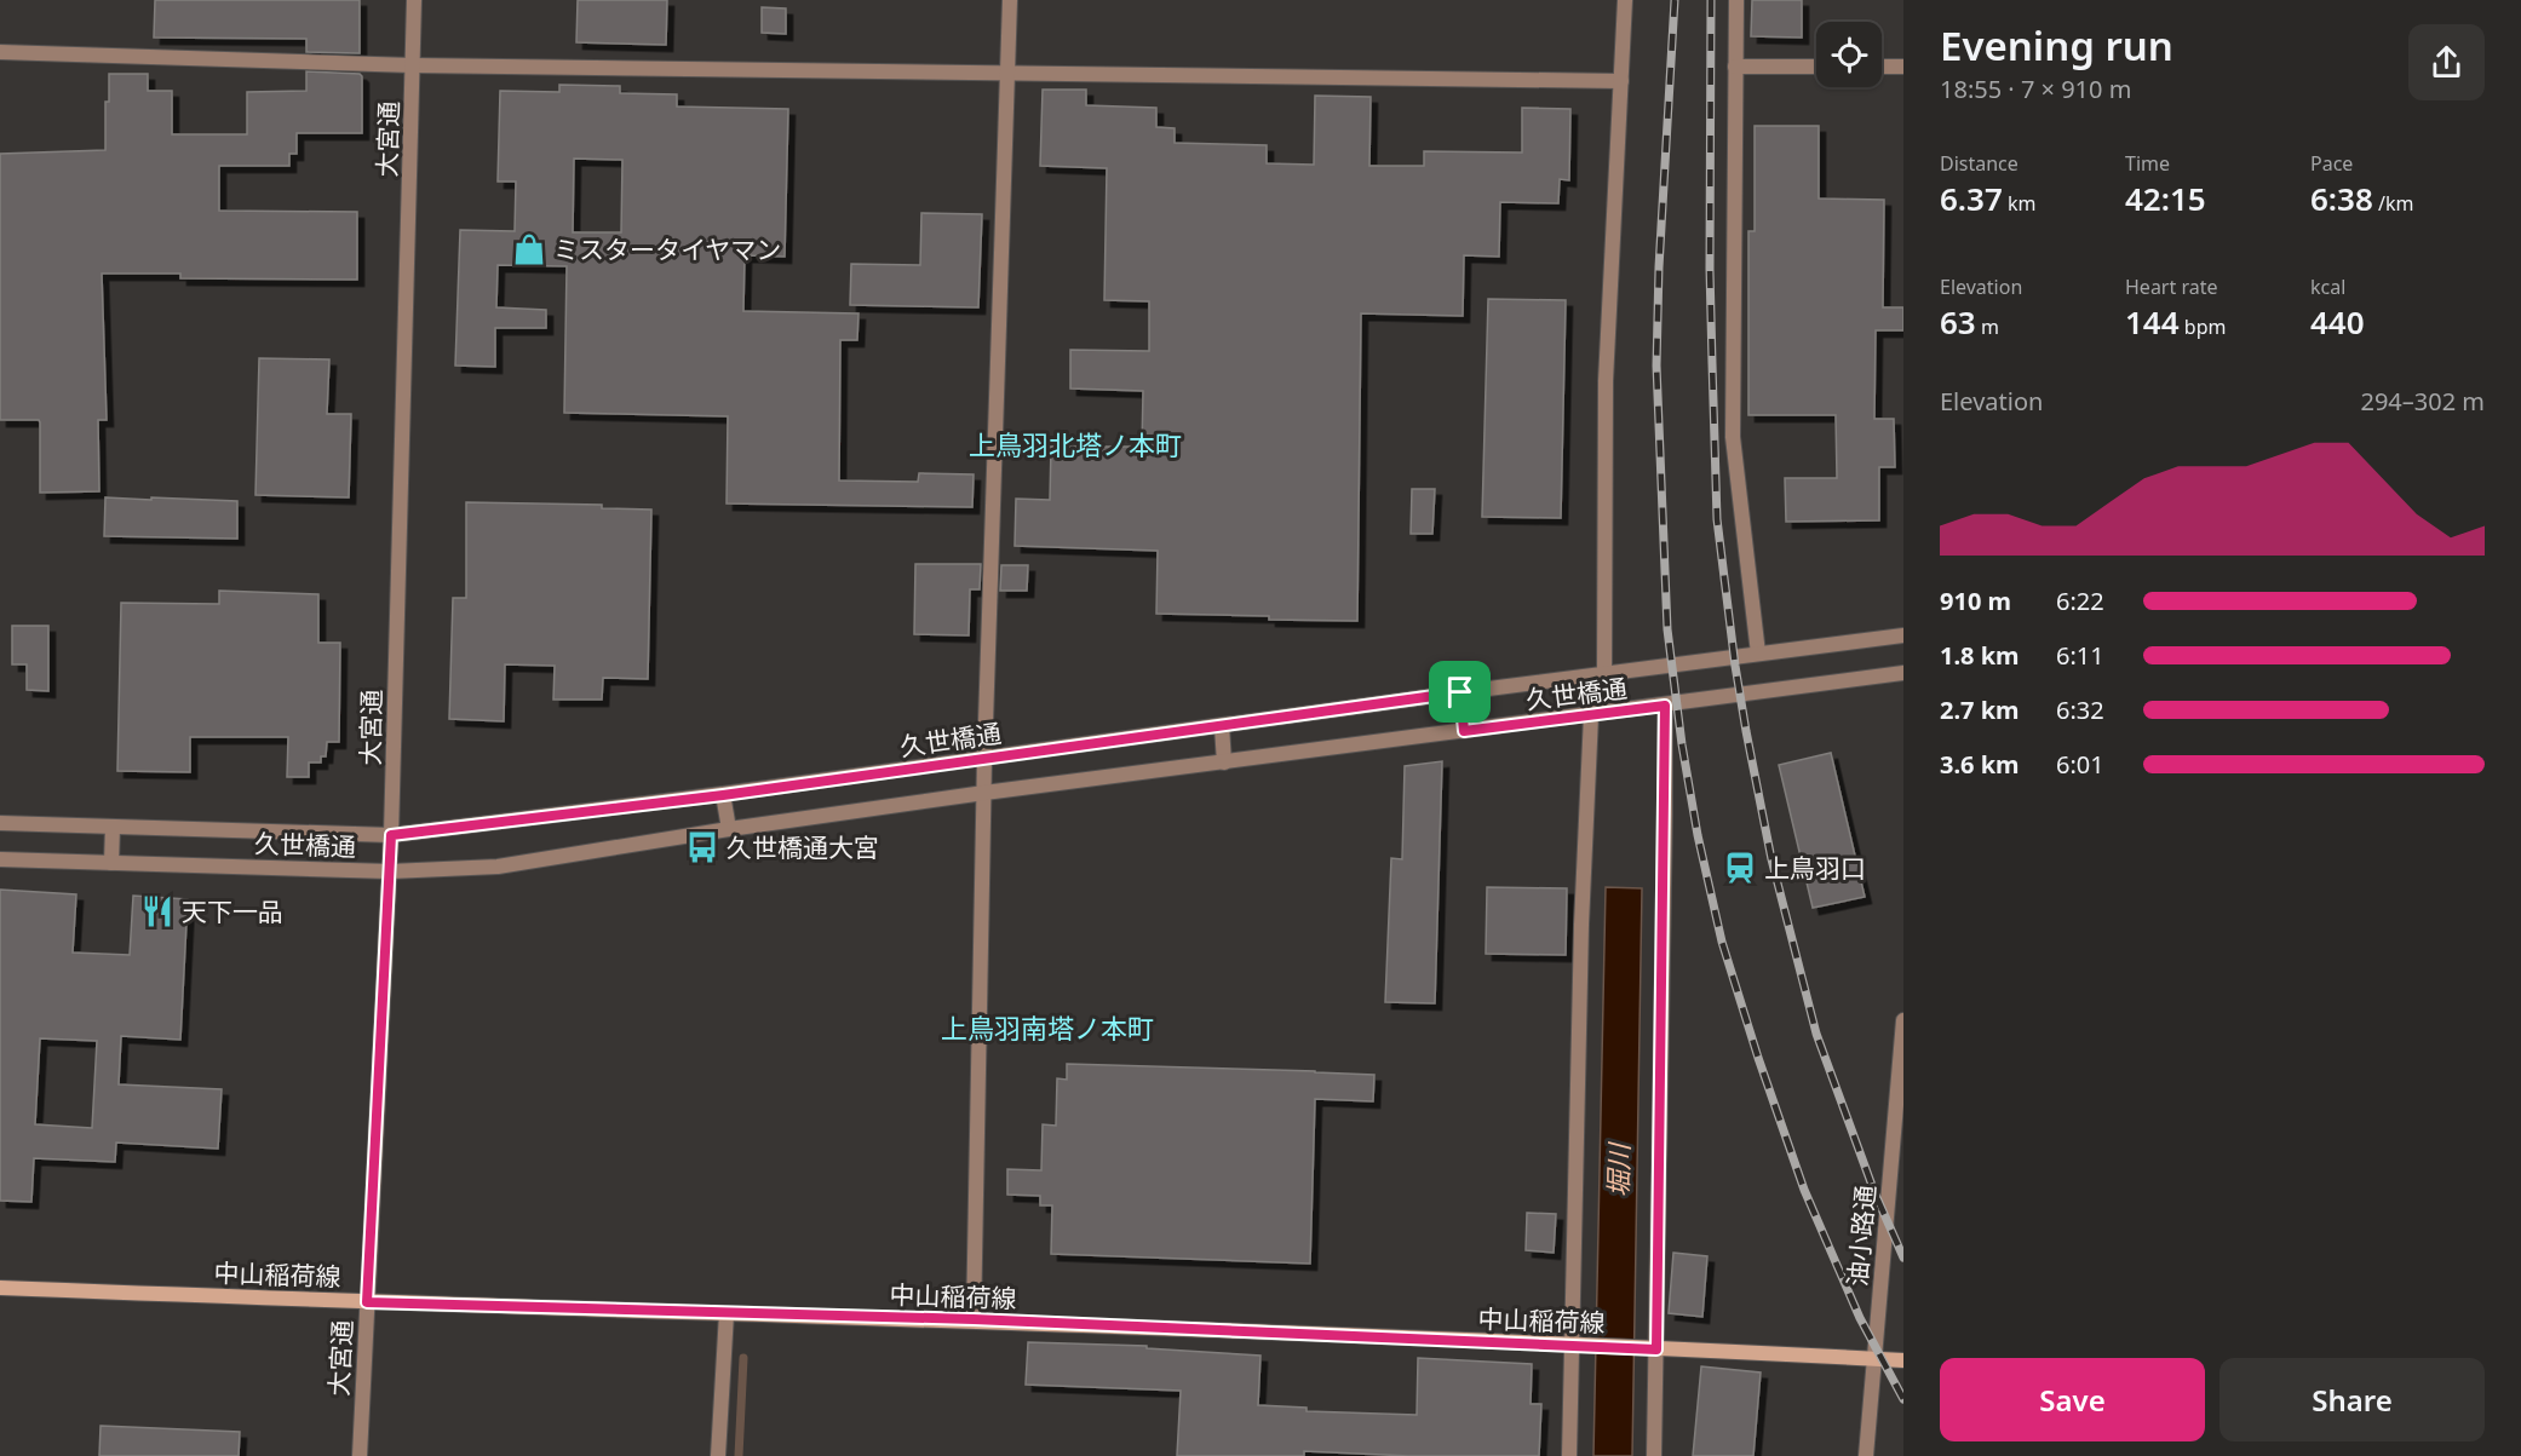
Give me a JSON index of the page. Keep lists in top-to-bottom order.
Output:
{
  "streets": {
    "main road": ["中山稲荷線"],
    "street": ["大宮通", "久世橋通", "油小路通"]
  },
  "crossings": [
    ["大宮通", "久世橋通"],
    ["大宮通", "中山稲荷線"],
    ["油小路通", "中山稲荷線"]
  ],
  "districts": ["上鳥羽北塔ノ本町", "上鳥羽南塔ノ本町"],
  "water": ["堀川"],
  "places": {
    "shop": ["ミスタータイヤマン"],
    "bus stop": ["久世橋通大宮"],
    "station": ["上鳥羽口"],
    "restaurant": ["天下一品"]
  },
  "page": {
    "heading": ["Evening run", "18:55 · 7 × 910 m"],
    "stats": [
      ["Distance", "6.37 km"],
      ["Time", "42:15"],
      ["Pace", "6:38 /km"],
      ["Elevation", "63 m"],
      ["Heart rate", "144 bpm"],
      ["kcal", "440"]
    ],
    "chart": ["Elevation", "294–302 m"],
    "list": [
      {
        "name": "910 m",
        "note": "6:22"
      },
      {
        "name": "1.8 km",
        "note": "6:11"
      },
      {
        "name": "2.7 km",
        "note": "6:32"
      },
      {
        "name": "3.6 km",
        "note": "6:01"
      }
    ],
    "buttons": ["Save", "Share"]
  }
}
